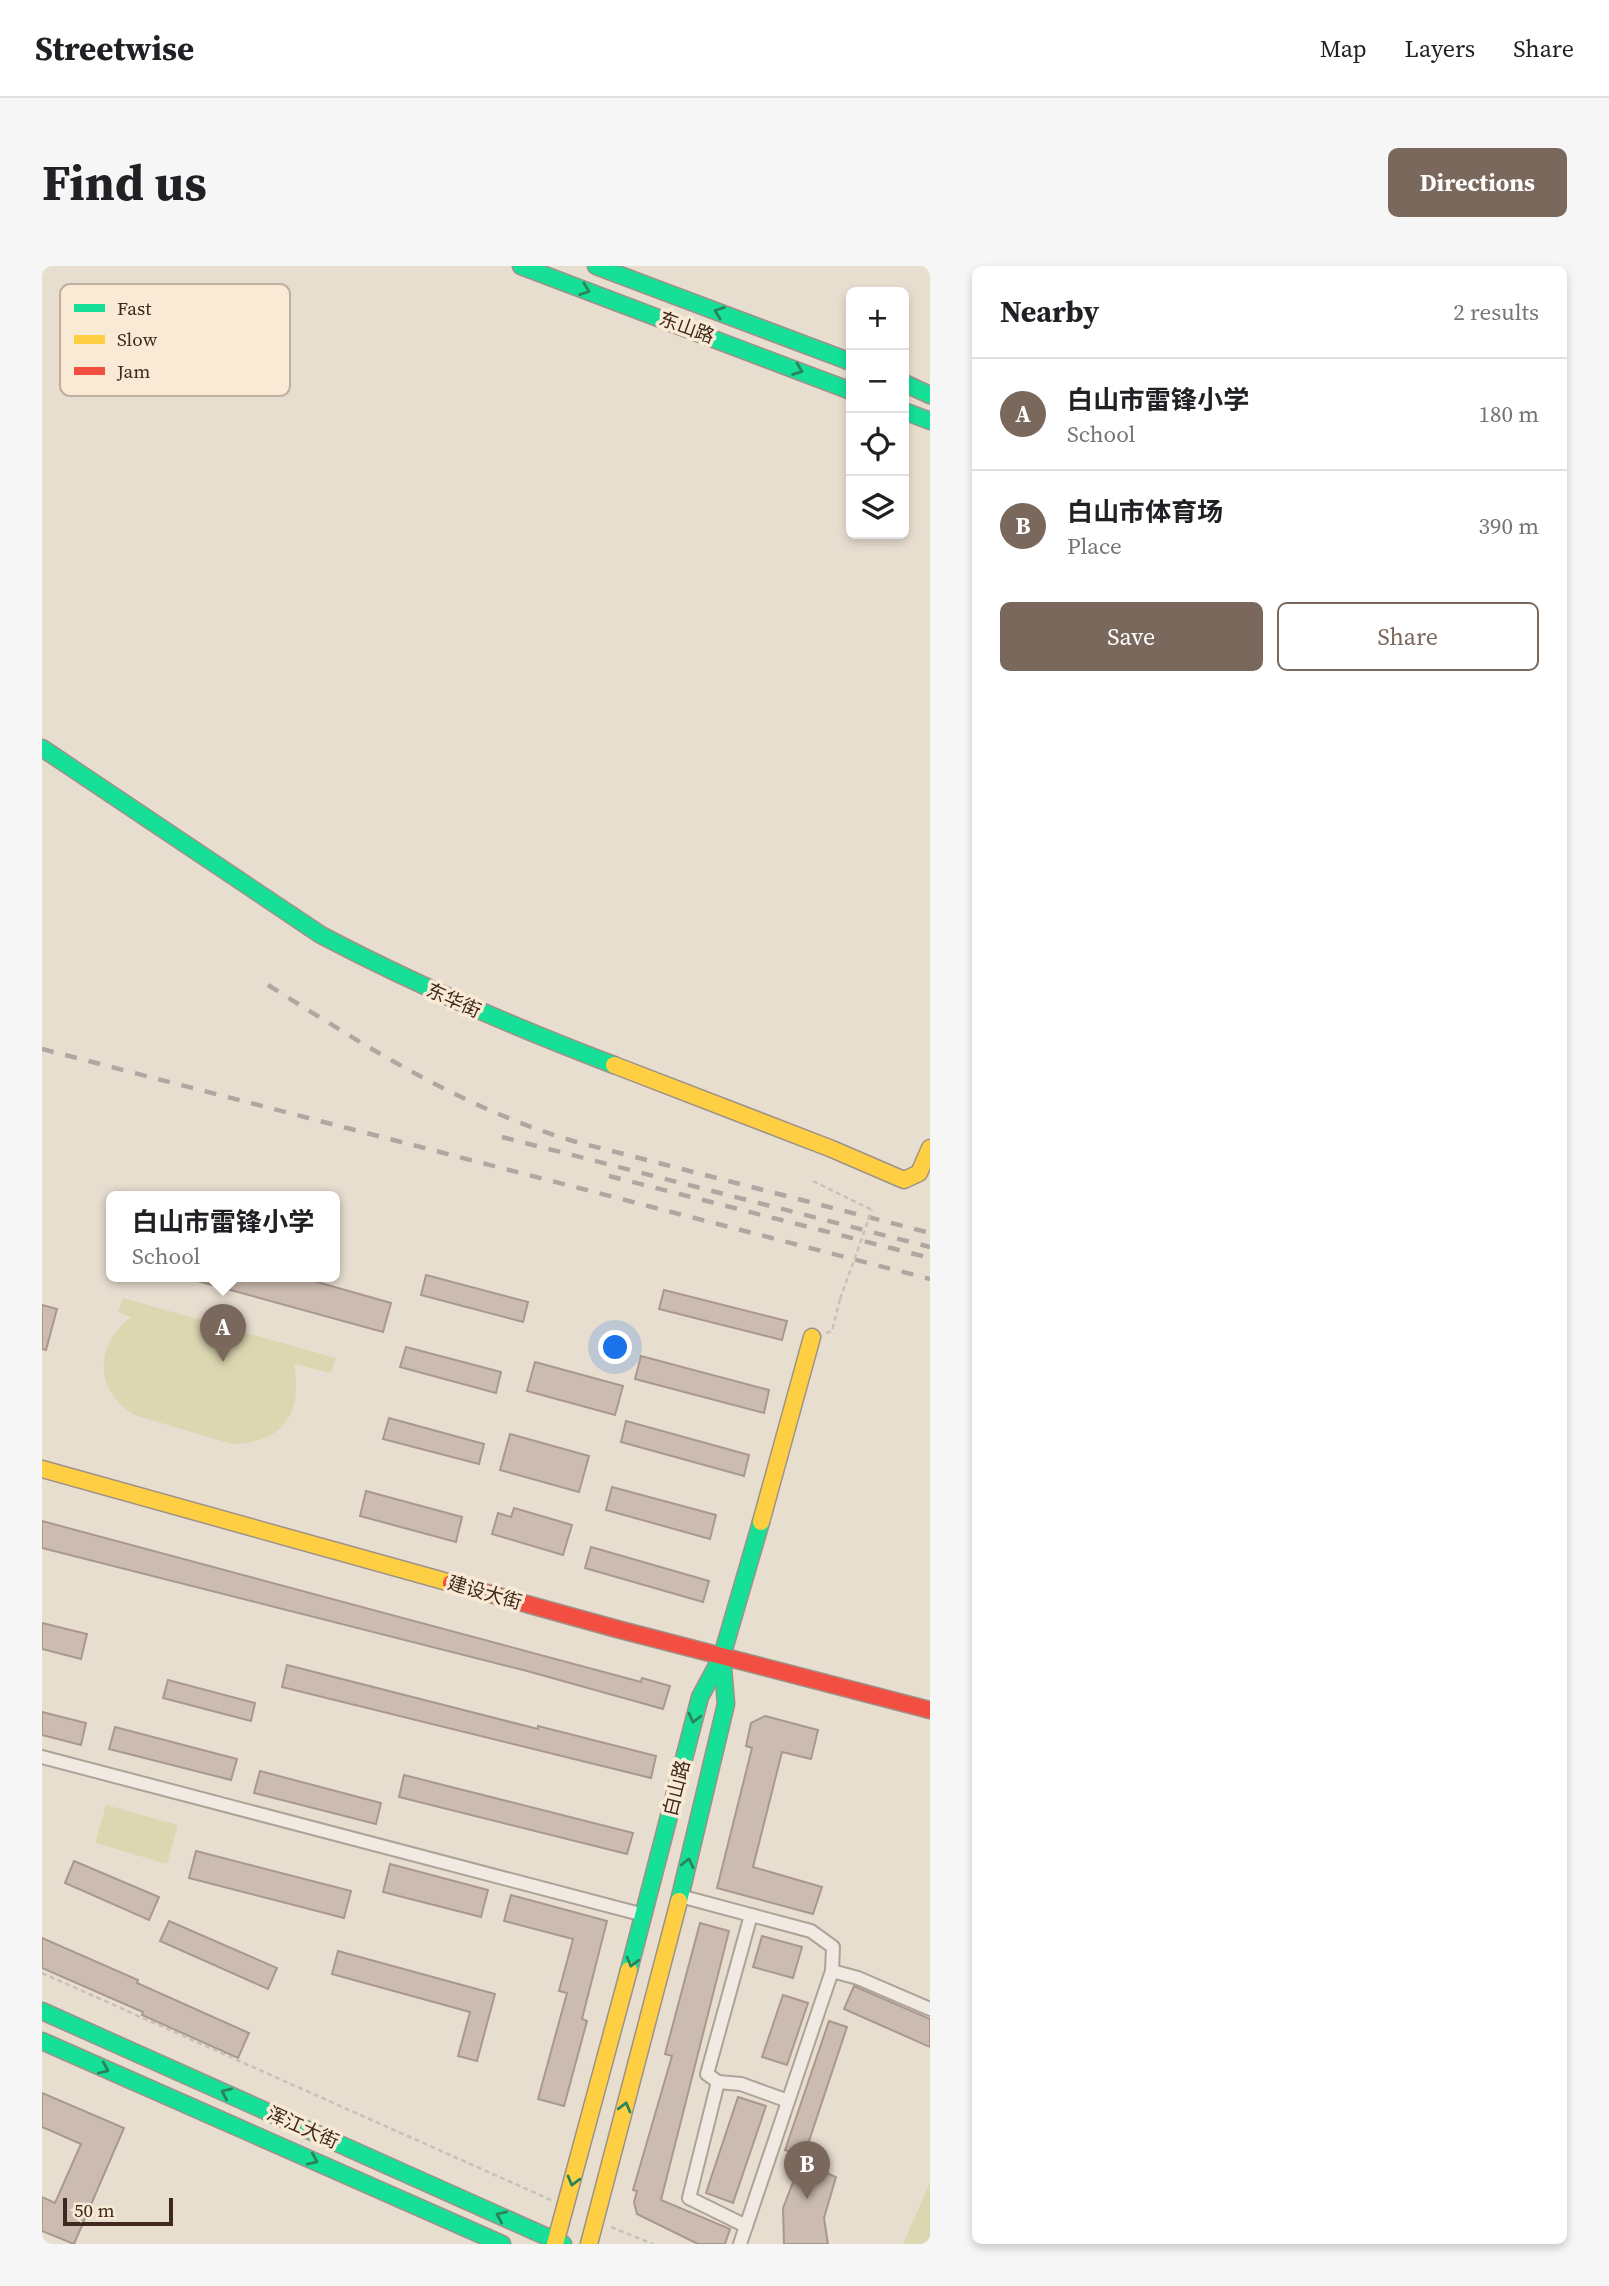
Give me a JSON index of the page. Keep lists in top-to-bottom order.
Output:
{
  "streets": {
    "street": [
      "东山路",
      "东华街",
      "建设大街",
      "白山路",
      "浑江大街"
    ]
  },
  "crossings": [
    ["建设大街", "白山路"],
    ["白山路", "浑江大街"]
  ],
  "legend": ["Fast", "Slow", "Jam"],
  "scale_bar": "50 m",
  "page": {
    "header": "Streetwise",
    "nav": ["Map", "Layers", "Share"],
    "buttons": [
      "Directions",
      ["Save", "Share"]
    ],
    "title": "Find us",
    "heading": ["Nearby", "2 results"],
    "map_buttons": ["+", "−"],
    "list": [
      {
        "mark": "A",
        "name": "白山市雷锋小学",
        "note": "School",
        "value": "180 m"
      },
      {
        "mark": "B",
        "name": "白山市体育场",
        "note": "Place",
        "value": "390 m"
      }
    ],
    "popup": ["白山市雷锋小学", "School"],
    "pins": ["A", "B"],
    "scale": "50 m"
  }
}
